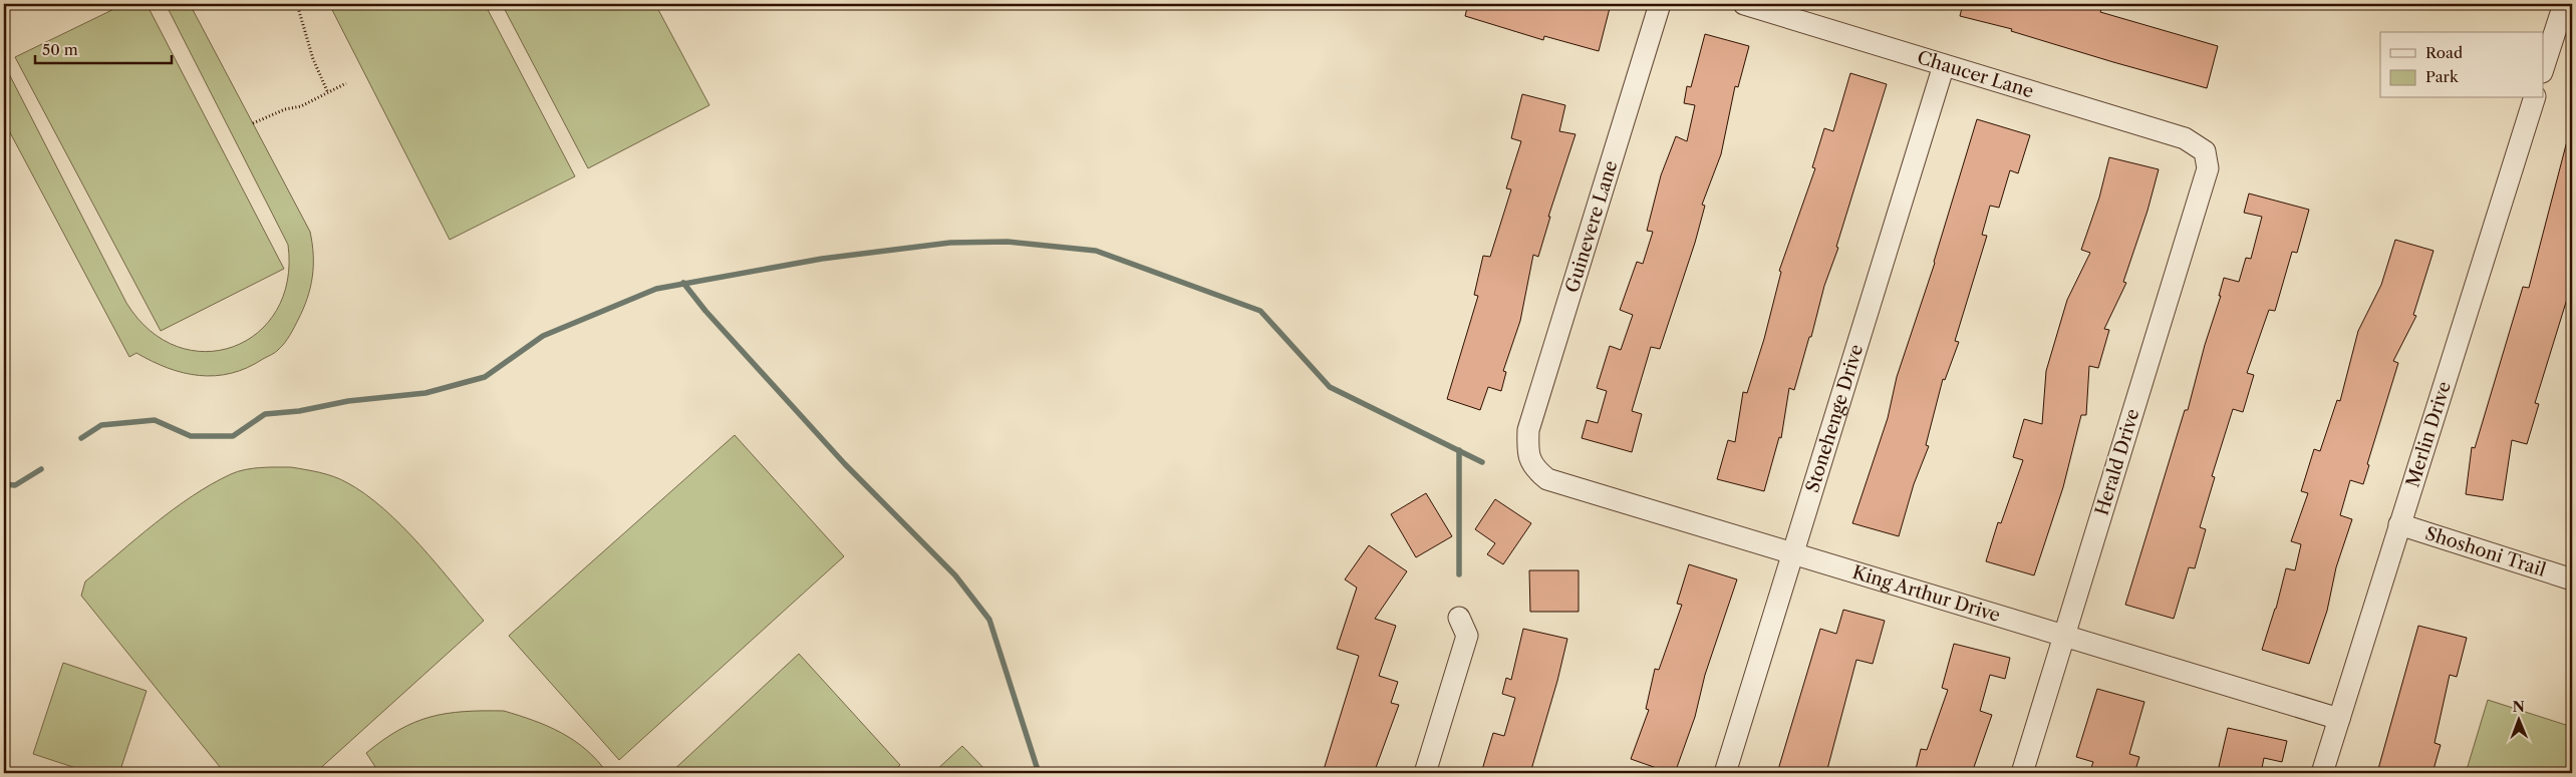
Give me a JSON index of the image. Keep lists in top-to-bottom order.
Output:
{
  "streets": {
    "street": [
      "Chaucer Lane",
      "Guinevere Lane",
      "Stonehenge Drive",
      "Merlin Drive",
      "Herald Drive",
      "Shoshoni Trail",
      "King Arthur Drive"
    ]
  },
  "crossings": [
    ["Chaucer Lane", "Stonehenge Drive"],
    ["Chaucer Lane", "Herald Drive"],
    ["Guinevere Lane", "King Arthur Drive"],
    ["Stonehenge Drive", "King Arthur Drive"],
    ["Merlin Drive", "Shoshoni Trail"],
    ["Merlin Drive", "King Arthur Drive"],
    ["Herald Drive", "King Arthur Drive"]
  ],
  "legend": ["Road", "Park"],
  "scale_bar": "50 m",
  "north": "top"
}
